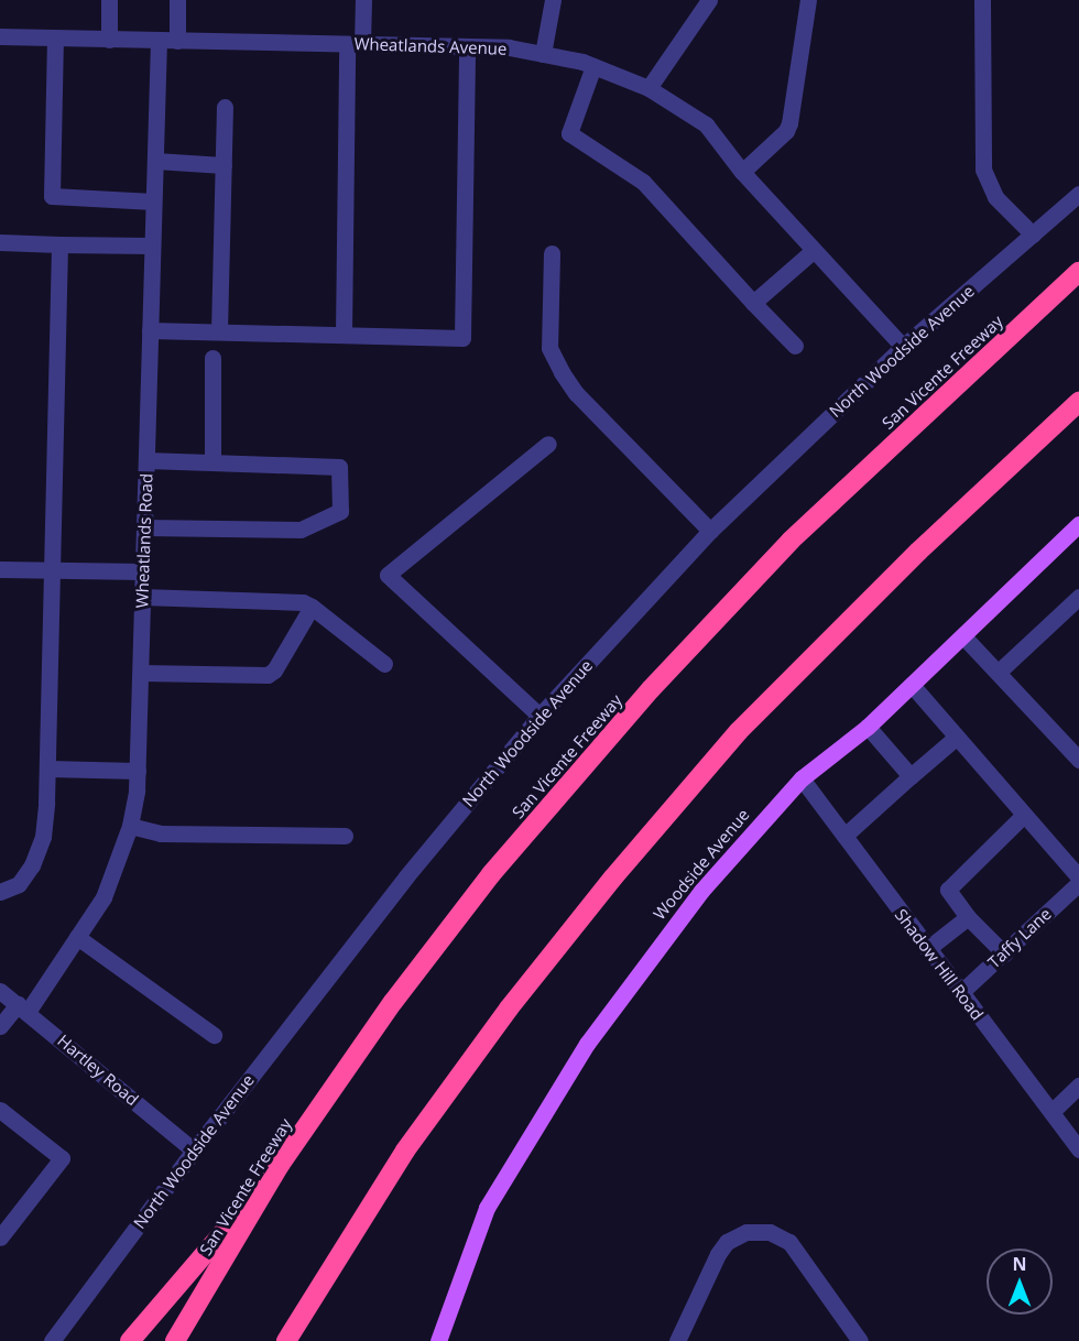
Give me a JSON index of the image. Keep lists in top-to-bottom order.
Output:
{
  "streets": {
    "highway": ["San Vicente Freeway"],
    "main road": ["Woodside Avenue"],
    "street": [
      "Wheatlands Avenue",
      "North Woodside Avenue",
      "Wheatlands Road",
      "Taffy Lane",
      "Shadow Hill Road",
      "Hartley Road"
    ]
  },
  "crossings": [
    ["Wheatlands Avenue", "North Woodside Avenue"],
    ["Wheatlands Avenue", "Wheatlands Road"],
    ["North Woodside Avenue", "Hartley Road"],
    ["Wheatlands Road", "Hartley Road"],
    ["Woodside Avenue", "Shadow Hill Road"],
    ["Taffy Lane", "Shadow Hill Road"]
  ],
  "north": "top"
}
